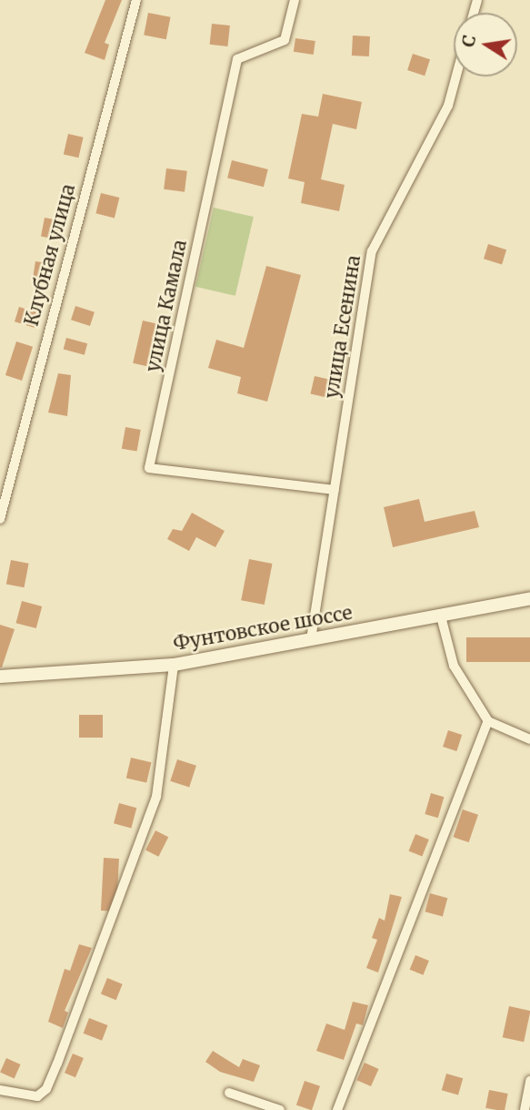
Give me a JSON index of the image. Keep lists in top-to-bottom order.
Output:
{
  "streets": {
    "street": [
      "Клубная улица",
      "улица Камала",
      "улица Есенина",
      "Фунтовское шоссе"
    ]
  },
  "crossings": [
    ["улица Камала", "улица Есенина"],
    ["улица Есенина", "Фунтовское шоссе"]
  ],
  "north": "left"
}
